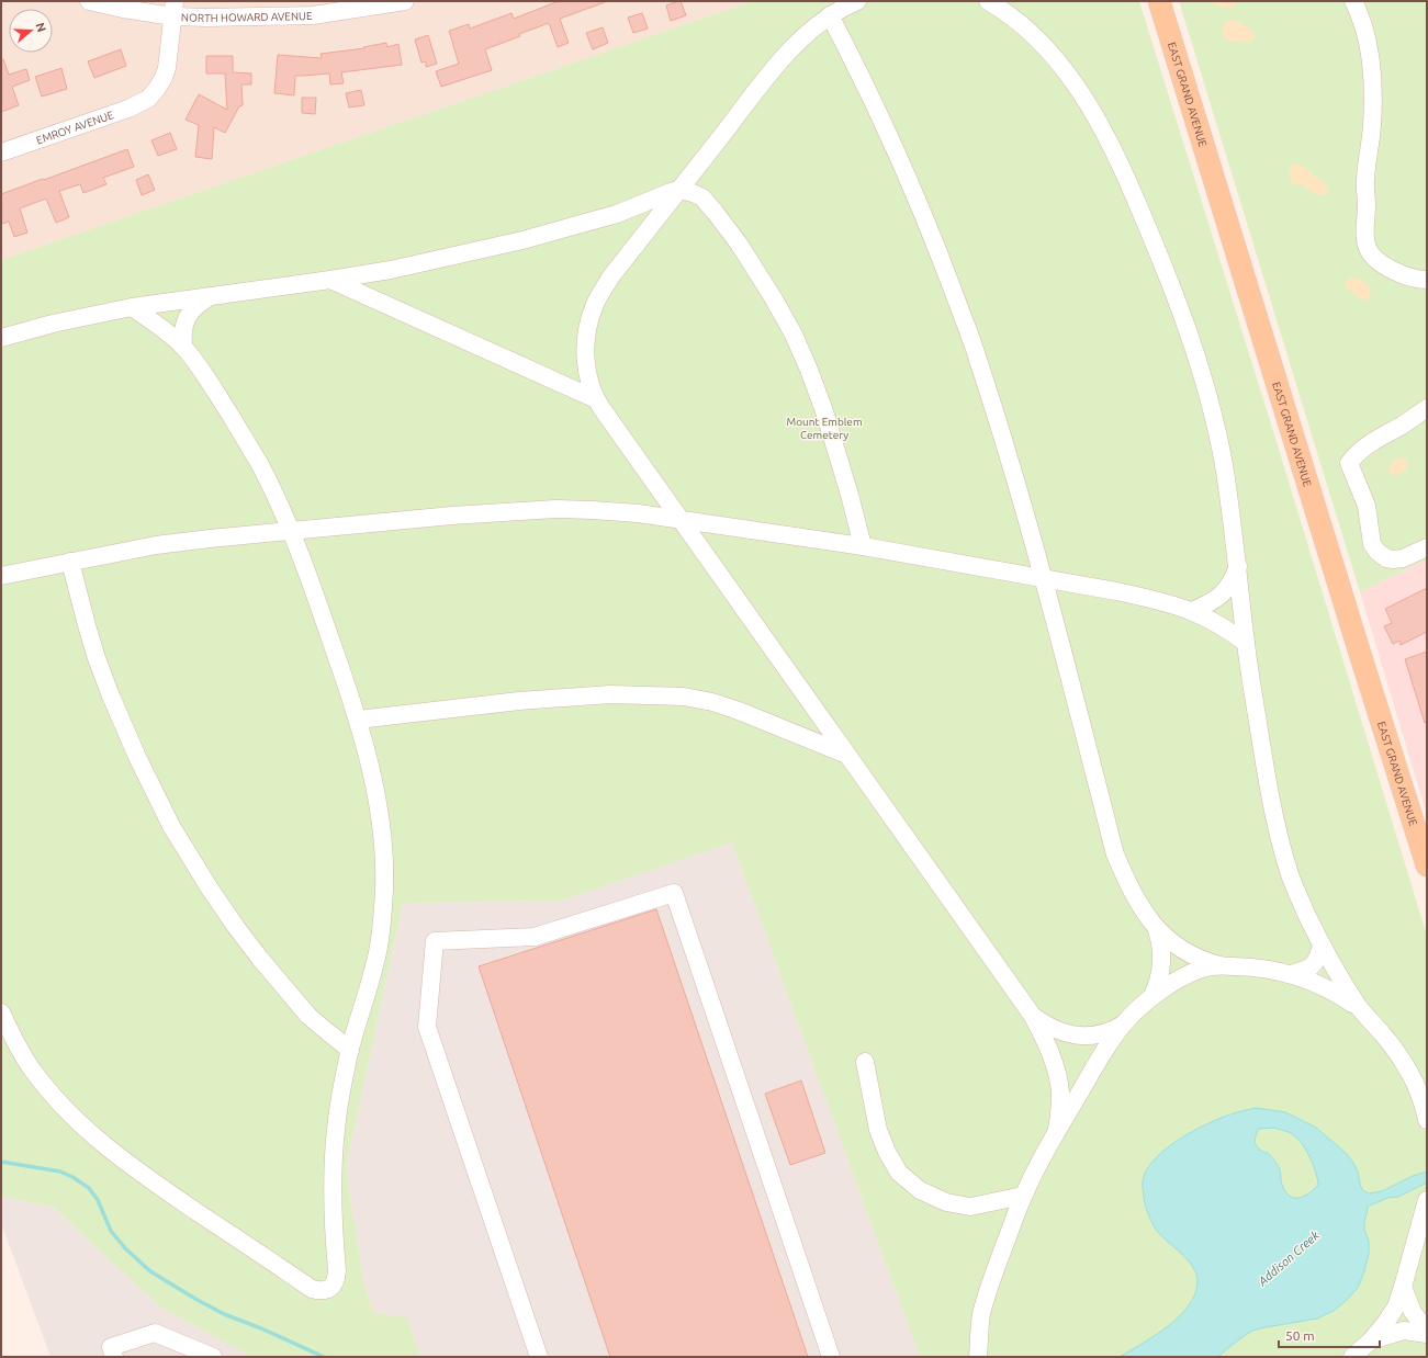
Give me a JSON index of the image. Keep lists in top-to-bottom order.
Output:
{
  "streets": {
    "main road": ["EAST GRAND AVENUE"],
    "street": ["NORTH HOWARD AVENUE", "EMROY AVENUE"]
  },
  "crossings": [
    ["NORTH HOWARD AVENUE", "EMROY AVENUE"]
  ],
  "water": ["Addison Creek"],
  "parks": ["Mount Emblem Cemetery"],
  "scale_bar": "50 m",
  "north": "right"
}
